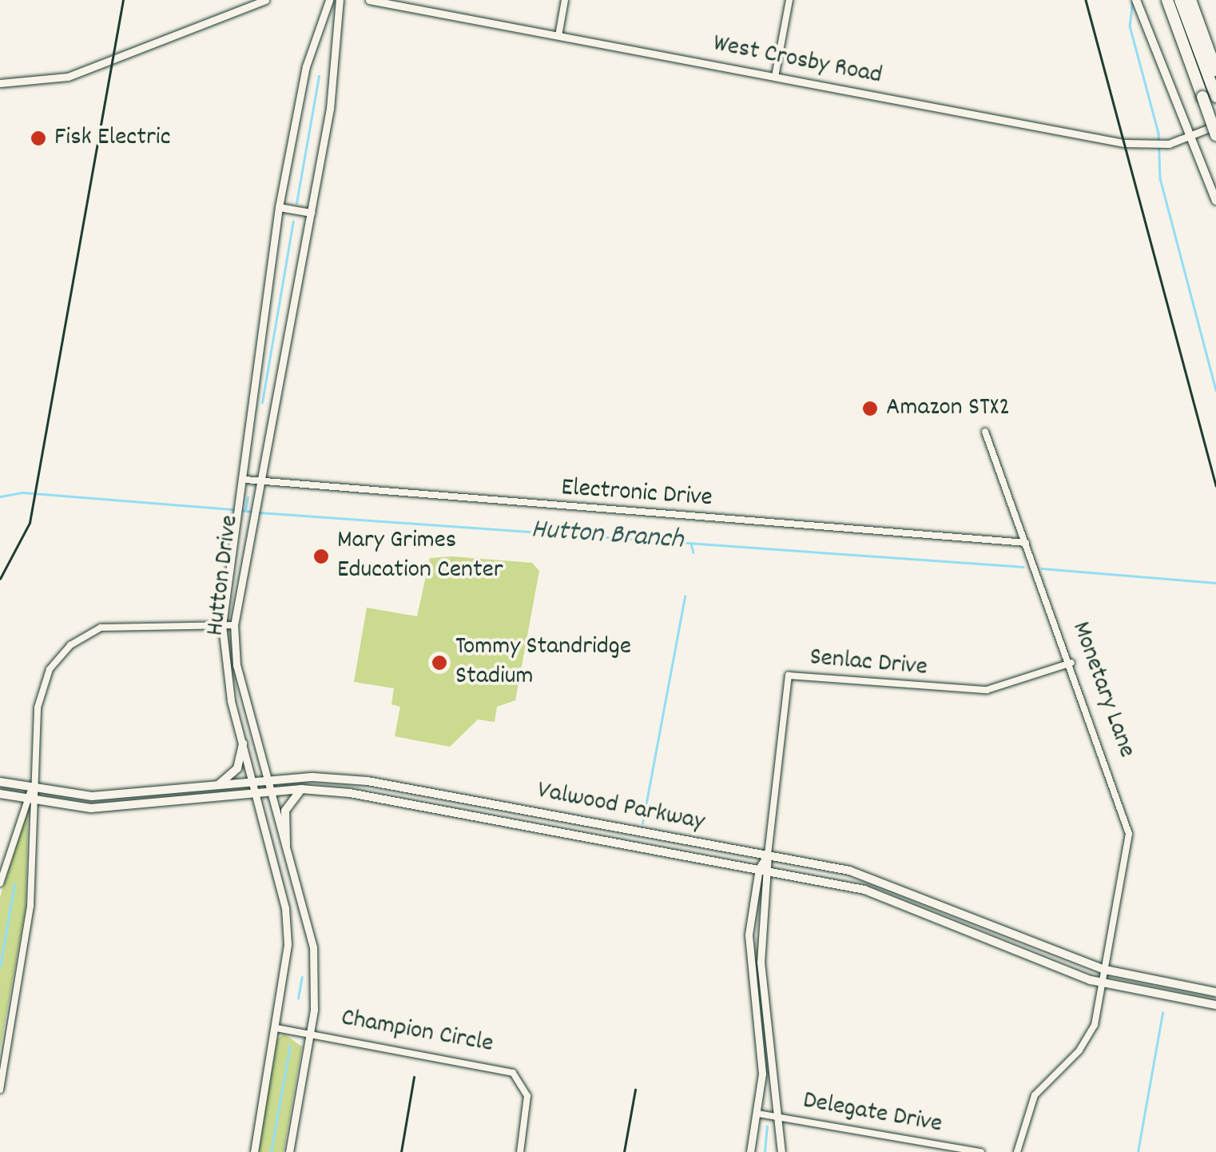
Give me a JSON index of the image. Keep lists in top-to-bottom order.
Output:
{
  "streets": {
    "main road": ["Valwood Parkway"],
    "street": [
      "West Crosby Road",
      "Electronic Drive",
      "Hutton Drive",
      "Senlac Drive",
      "Monetary Lane",
      "Champion Circle",
      "Delegate Drive"
    ]
  },
  "crossings": [
    ["Electronic Drive", "Hutton Drive"],
    ["Electronic Drive", "Monetary Lane"],
    ["Hutton Drive", "Valwood Parkway"],
    ["Hutton Drive", "Champion Circle"],
    ["Senlac Drive", "Monetary Lane"],
    ["Senlac Drive", "Valwood Parkway"],
    ["Senlac Drive", "Delegate Drive"],
    ["Monetary Lane", "Valwood Parkway"]
  ],
  "water": ["Hutton Branch"],
  "places": [
    "Fisk Electric",
    "Amazon STX2",
    "Mary Grimes Education Center",
    "Tommy Standridge Stadium"
  ]
}
